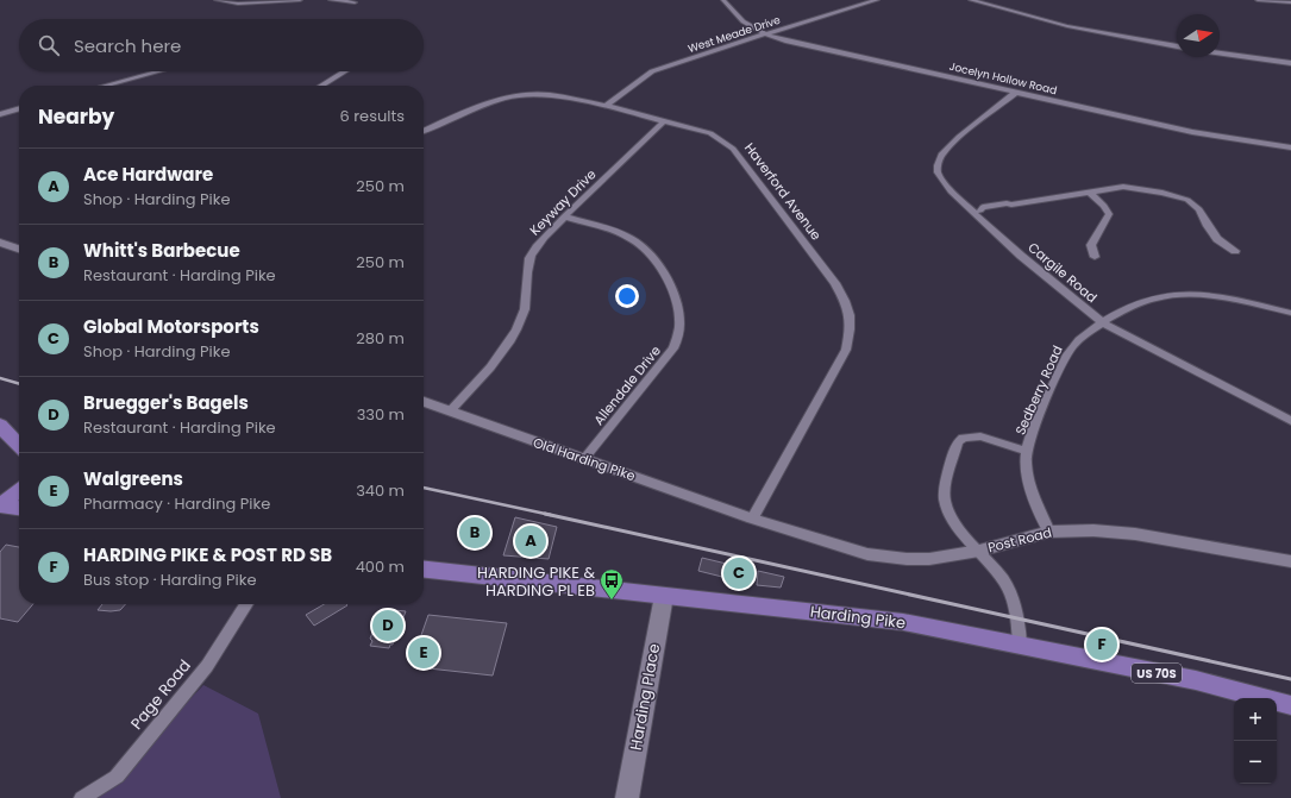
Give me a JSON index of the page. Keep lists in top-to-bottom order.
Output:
{
  "streets": {
    "main road": ["Harding Pike", "US 70S", "Harding Place"],
    "street": [
      "West Meade Drive",
      "Jocelyn Hollow Road",
      "Haverford Avenue",
      "Keyway Drive",
      "Cargile Road",
      "Allendale Drive",
      "Sedberry Road",
      "Old Harding Pike",
      "Post Road",
      "Page Road"
    ]
  },
  "crossings": [
    ["West Meade Drive", "Jocelyn Hollow Road"],
    ["West Meade Drive", "Haverford Avenue"],
    ["Jocelyn Hollow Road", "Cargile Road"],
    ["Haverford Avenue", "Keyway Drive"],
    ["Haverford Avenue", "Old Harding Pike"],
    ["Haverford Avenue", "Post Road"],
    ["Keyway Drive", "Allendale Drive"],
    ["Keyway Drive", "Old Harding Pike"],
    ["Cargile Road", "Sedberry Road"],
    ["Allendale Drive", "Old Harding Pike"],
    ["Sedberry Road", "Post Road"],
    ["Old Harding Pike", "Post Road"],
    ["Harding Pike", "Harding Place"]
  ],
  "places": {
    "bus stop": ["HARDING PIKE & HARDING PL EB"]
  },
  "north": "right",
  "page": {
    "search": "Search here",
    "heading": ["Nearby", "6 results"],
    "list": [
      {
        "mark": "A",
        "name": "Ace Hardware",
        "note": "Shop · Harding Pike",
        "value": "250 m"
      },
      {
        "mark": "B",
        "name": "Whitt's Barbecue",
        "note": "Restaurant · Harding Pike",
        "value": "250 m"
      },
      {
        "mark": "C",
        "name": "Global Motorsports",
        "note": "Shop · Harding Pike",
        "value": "280 m"
      },
      {
        "mark": "D",
        "name": "Bruegger's Bagels",
        "note": "Restaurant · Harding Pike",
        "value": "330 m"
      },
      {
        "mark": "E",
        "name": "Walgreens",
        "note": "Pharmacy · Harding Pike",
        "value": "340 m"
      },
      {
        "mark": "F",
        "name": "HARDING PIKE & POST RD SB",
        "note": "Bus stop · Harding Pike",
        "value": "400 m"
      }
    ],
    "pins": [
      "B",
      "A",
      "C",
      "D",
      "F",
      "E"
    ],
    "map_buttons": ["+", "−"]
  }
}
